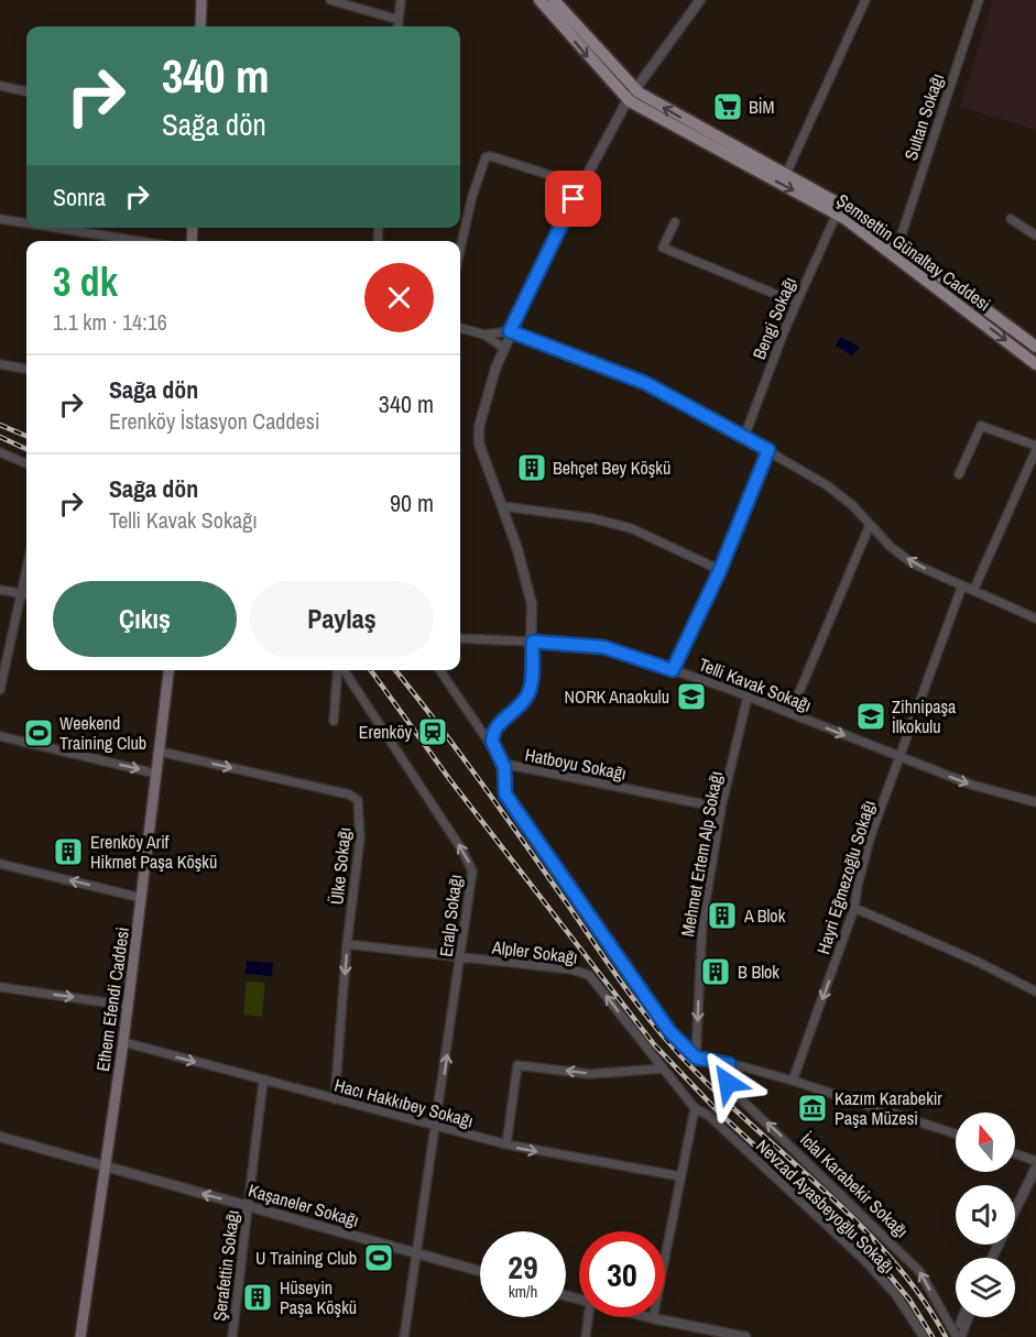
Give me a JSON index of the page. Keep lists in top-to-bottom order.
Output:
{
  "streets": {
    "main road": ["Şemsettin Günaltay Caddesi", "Ethem Efendi Caddesi"],
    "street": [
      "Sultan Sokağı",
      "Bengi Sokağı",
      "Telli Kavak Sokağı",
      "Hatboyu Sokağı",
      "Mehmet Ertem Alp Sokağı",
      "Ülke Sokağı",
      "Hayri Eğmezoğlu Sokağı",
      "Eralp Sokağı",
      "Alpler Sokağı",
      "Hacı Hakkıbey Sokağı",
      "İclal Karabekir Sokağı",
      "Kaşaneler Sokağı",
      "Nevzad Ayasbeyoğlu Sokağı",
      "Şerafettin Sokağı"
    ]
  },
  "crossings": [
    ["Sultan Sokağı", "Şemsettin Günaltay Caddesi"],
    ["Şemsettin Günaltay Caddesi", "Bengi Sokağı"],
    ["Telli Kavak Sokağı", "Mehmet Ertem Alp Sokağı"],
    ["Telli Kavak Sokağı", "Hayri Eğmezoğlu Sokağı"],
    ["Hatboyu Sokağı", "Mehmet Ertem Alp Sokağı"],
    ["Ülke Sokağı", "Alpler Sokağı"],
    ["Ülke Sokağı", "Ethem Efendi Caddesi"],
    ["Ülke Sokağı", "Hacı Hakkıbey Sokağı"],
    ["Eralp Sokağı", "Alpler Sokağı"],
    ["Eralp Sokağı", "Hacı Hakkıbey Sokağı"],
    ["Eralp Sokağı", "Kaşaneler Sokağı"],
    ["Alpler Sokağı", "Nevzad Ayasbeyoğlu Sokağı"],
    ["Ethem Efendi Caddesi", "Hacı Hakkıbey Sokağı"],
    ["Ethem Efendi Caddesi", "Kaşaneler Sokağı"],
    ["Hacı Hakkıbey Sokağı", "Şerafettin Sokağı"],
    ["Kaşaneler Sokağı", "Şerafettin Sokağı"]
  ],
  "one_way": [
    "Telli Kavak Sokağı",
    "Mehmet Ertem Alp Sokağı",
    "Hayri Eğmezoğlu Sokağı",
    "Eralp Sokağı",
    "Alpler Sokağı",
    "Hacı Hakkıbey Sokağı",
    "İclal Karabekir Sokağı"
  ],
  "places": {
    "supermarket": ["BİM"],
    "building": [
      "Behçet Bey Köşkü",
      "Erenköy Arif Hikmet Paşa Köşkü",
      "A Blok",
      "B Blok",
      "Hüseyin Paşa Köşkü"
    ],
    "school or university": ["NORK Anaokulu", "Zihnipaşa İlkokulu"],
    "station": ["Erenköy"],
    "sports": ["Weekend Training Club", "U Training Club"],
    "museum": ["Kazım Karabekir Paşa Müzesi"]
  },
  "north": "top",
  "page": {
    "turn": ["340 m", "Sağa dön"],
    "then": "Sonra",
    "heading": ["3 dk", "1.1 km · 14:16"],
    "list": [
      {
        "name": "Sağa dön",
        "note": "Erenköy İstasyon Caddesi",
        "value": "340 m"
      },
      {
        "name": "Sağa dön",
        "note": "Telli Kavak Sokağı",
        "value": "90 m"
      }
    ],
    "buttons": ["Çıkış", "Paylaş"],
    "speed": "29 km/h",
    "limit": "30"
  }
}
